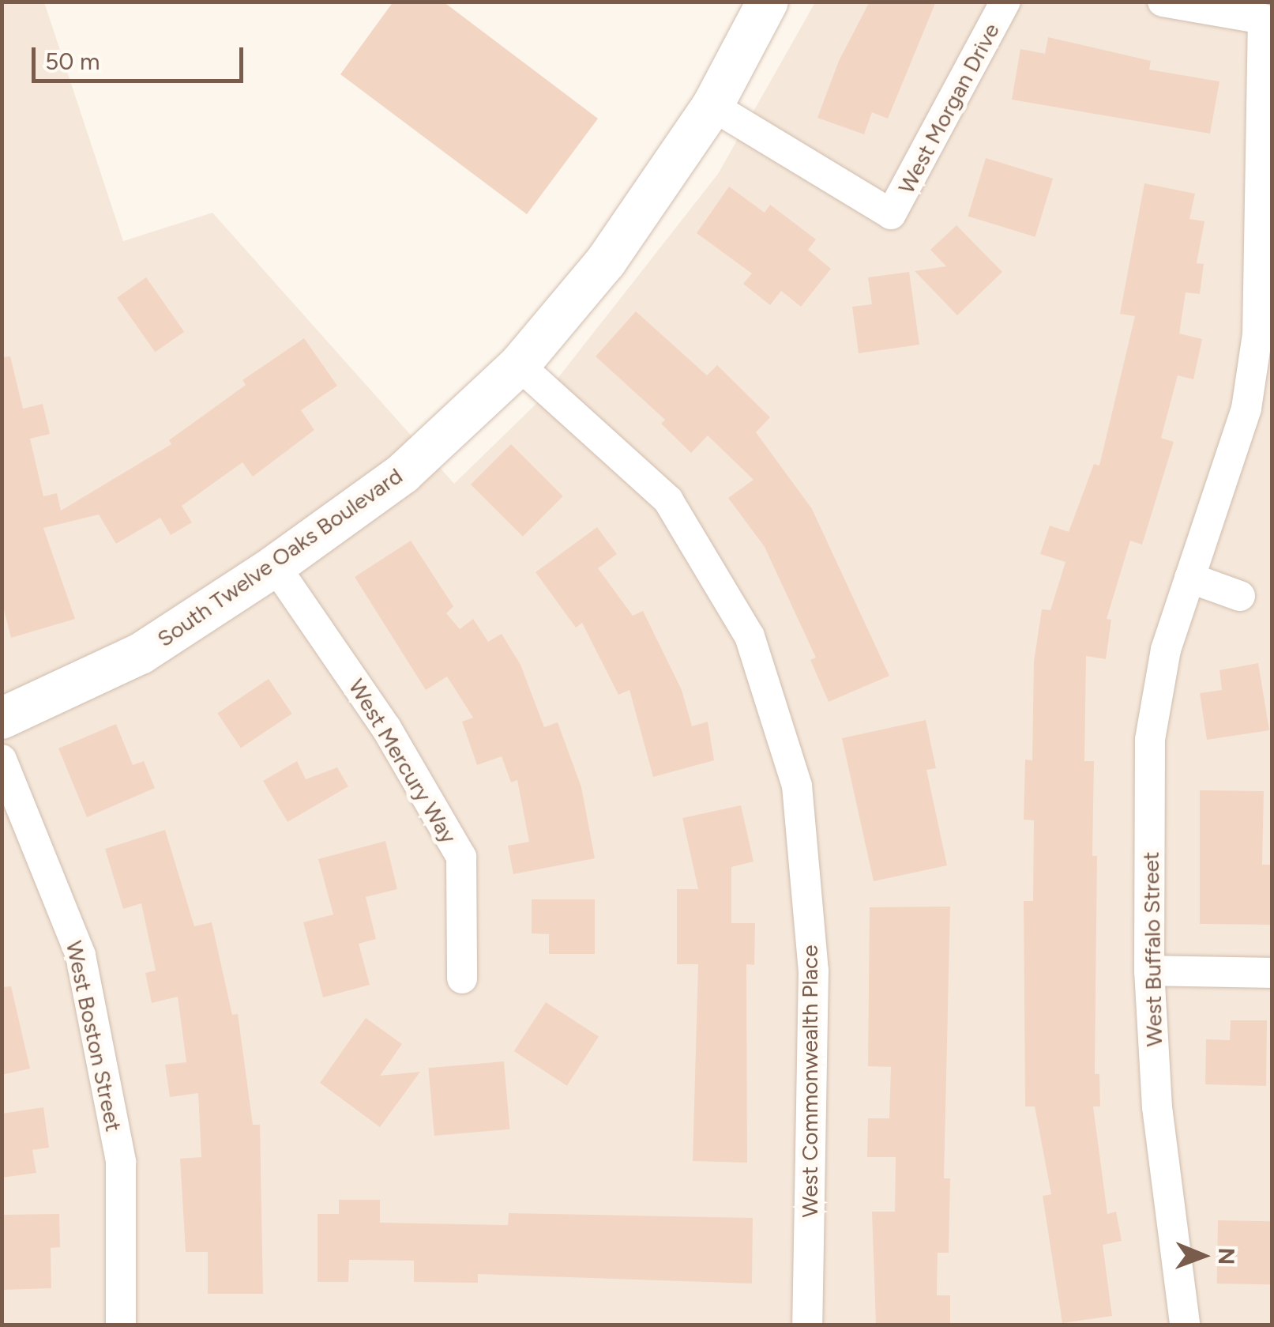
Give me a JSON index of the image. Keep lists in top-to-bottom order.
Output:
{
  "streets": {
    "street": [
      "West Morgan Drive",
      "South Twelve Oaks Boulevard",
      "West Mercury Way",
      "West Buffalo Street",
      "West Boston Street",
      "West Commonwealth Place"
    ]
  },
  "crossings": [
    ["West Morgan Drive", "South Twelve Oaks Boulevard"],
    ["South Twelve Oaks Boulevard", "West Mercury Way"],
    ["South Twelve Oaks Boulevard", "West Commonwealth Place"]
  ],
  "scale_bar": "50 m",
  "north": "right"
}
